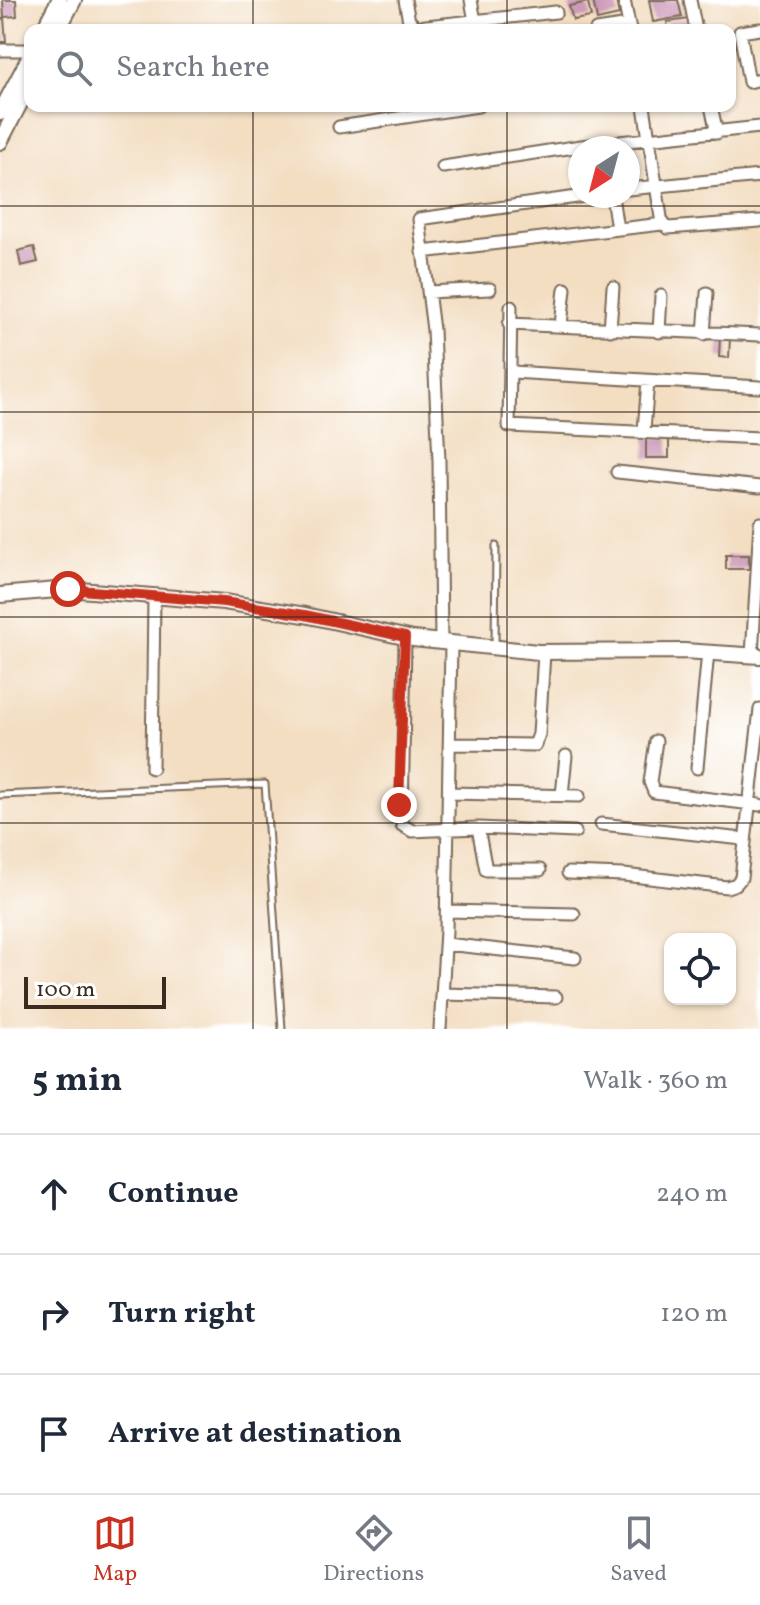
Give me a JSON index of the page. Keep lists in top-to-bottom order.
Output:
{
  "scale_bar": "100 m",
  "north": "bottom left",
  "page": {
    "search": "Search here",
    "scale": "100 m",
    "heading": ["5 min", "Walk · 360 m"],
    "list": [
      ["Continue", "240 m"],
      ["Turn right", "120 m"],
      "Arrive at destination"
    ],
    "nav": ["Map", "Directions", "Saved"]
  }
}
